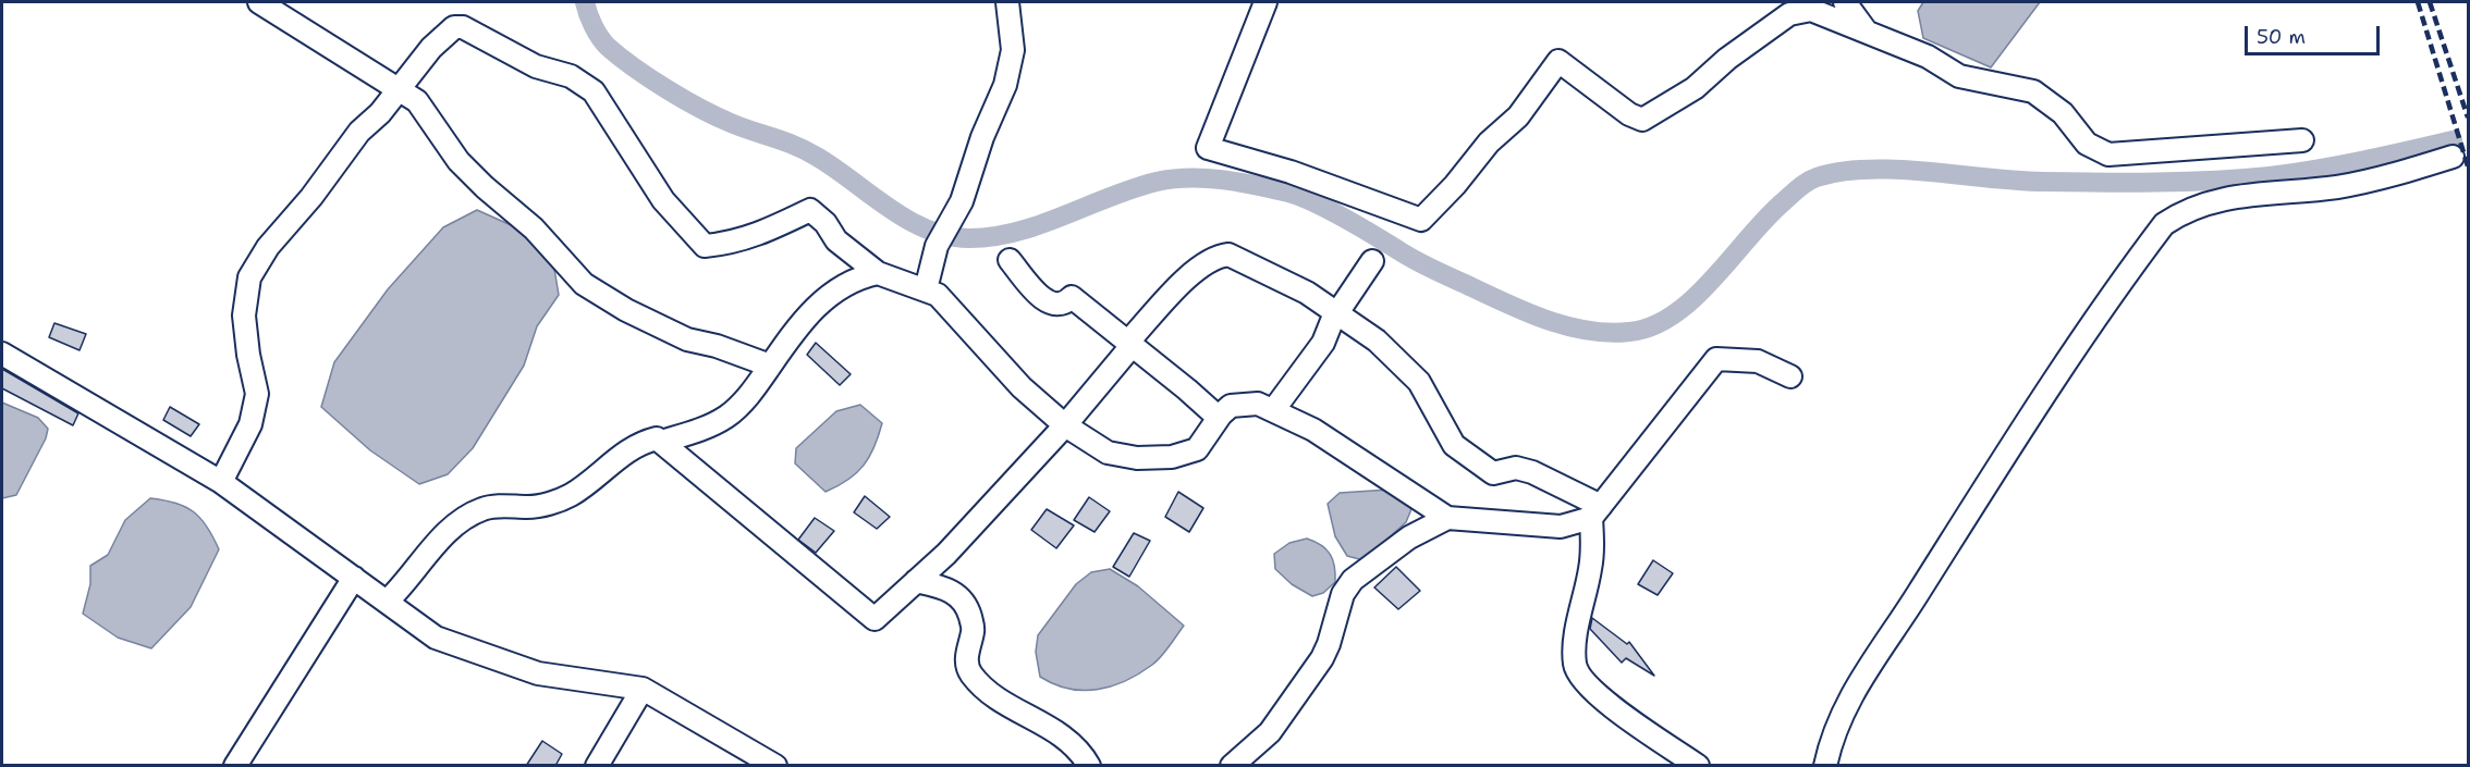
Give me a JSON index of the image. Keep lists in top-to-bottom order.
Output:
{
  "scale_bar": "50 m"
}
